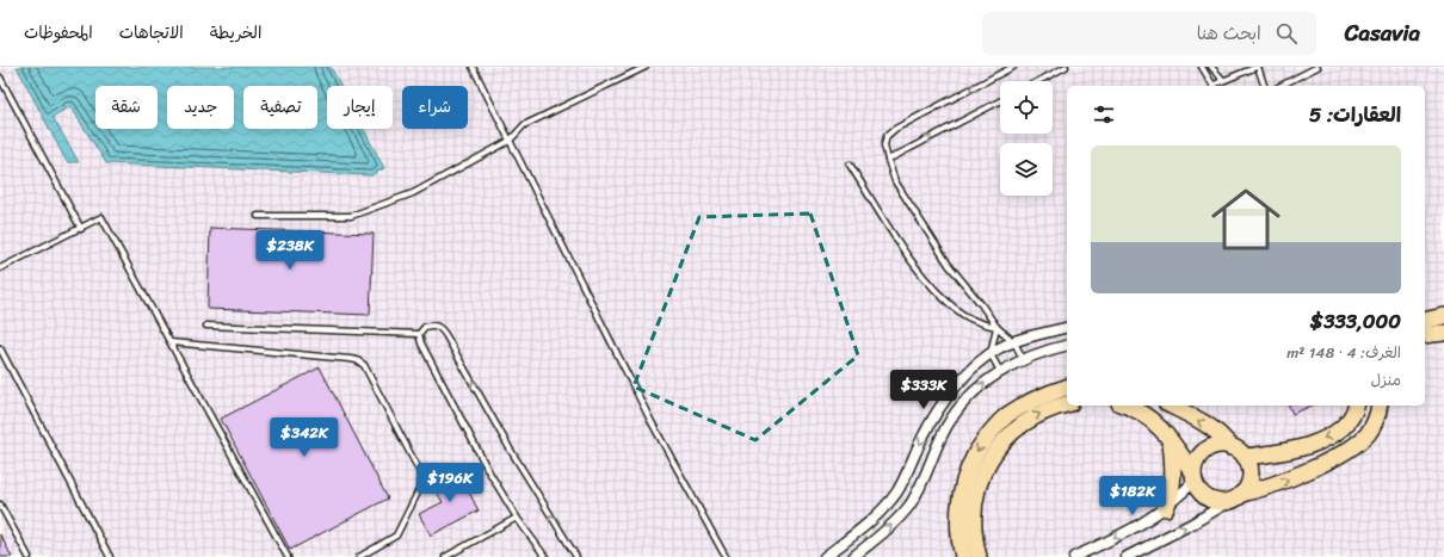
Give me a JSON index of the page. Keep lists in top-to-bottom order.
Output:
{
  "page": {
    "header": "Casavia",
    "search": "ابحث هنا",
    "nav": ["الخريطة", "الاتجاهات", "المحفوظات"],
    "chip": [
      "شراء",
      "إيجار",
      "تصفية",
      "جديد",
      "شقة"
    ],
    "heading": "العقارات: 5",
    "list": [
      {
        "name": "$333,000",
        "note": "الغرف: 4 · 148 m² · منزل"
      }
    ],
    "price": [
      "$238K",
      "$333K",
      "$342K",
      "$196K",
      "$182K"
    ]
  }
}
